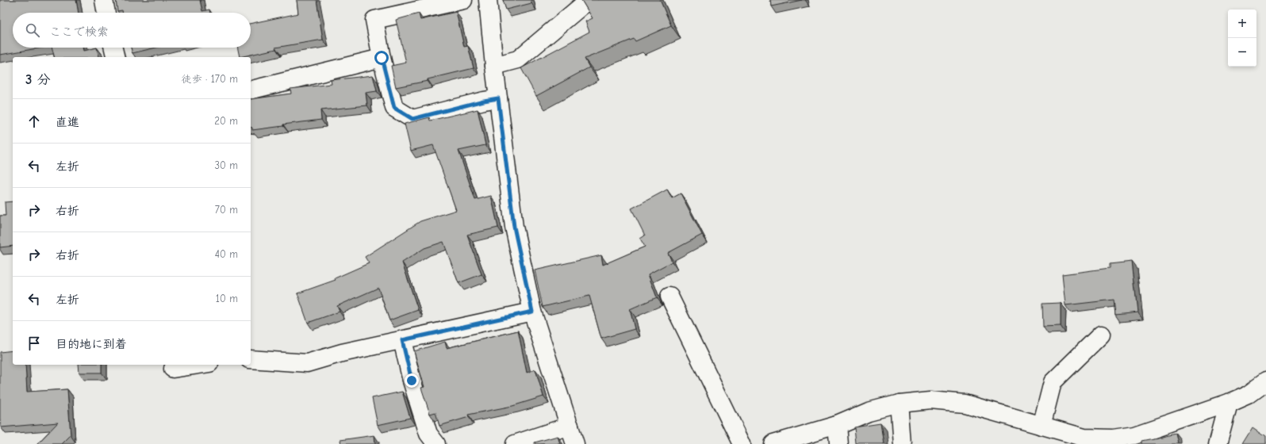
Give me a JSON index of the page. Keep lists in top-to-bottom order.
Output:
{
  "page": {
    "map_buttons": ["+", "−"],
    "search": "ここで検索",
    "heading": ["3 分", "徒歩 · 170 m"],
    "list": [
      ["直進", "20 m"],
      ["左折", "30 m"],
      ["右折", "70 m"],
      ["右折", "40 m"],
      ["左折", "10 m"],
      "目的地に到着"
    ]
  }
}
